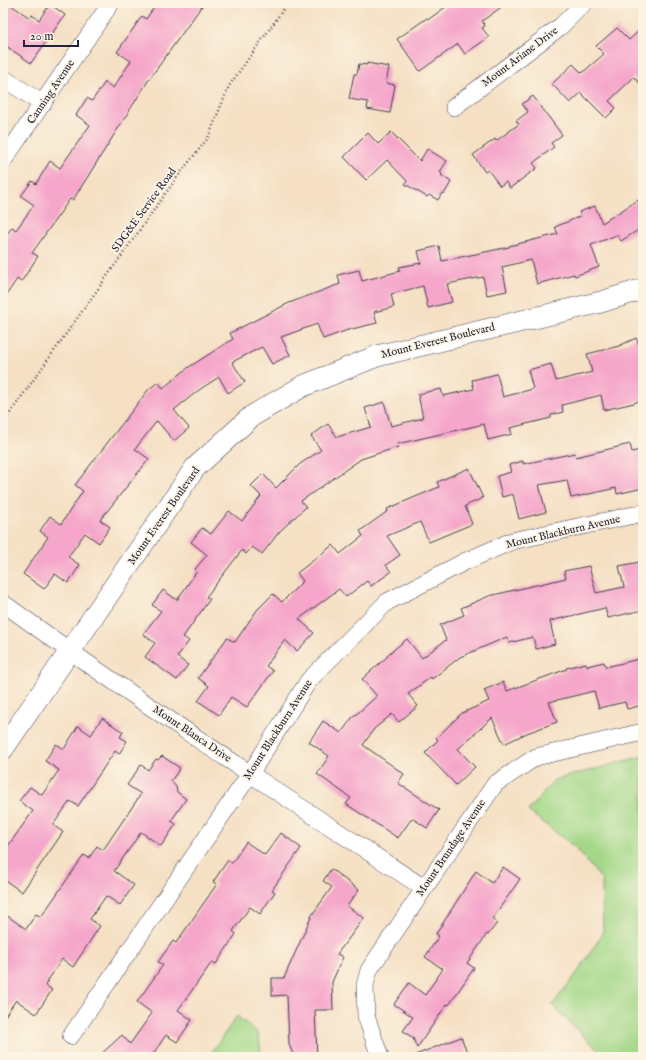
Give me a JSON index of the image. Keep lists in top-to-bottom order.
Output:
{
  "streets": {
    "street": [
      "Mount Ariane Drive",
      "Canning Avenue",
      "Mount Everest Boulevard",
      "Mount Blackburn Avenue",
      "Mount Blanca Drive",
      "Mount Brundage Avenue"
    ],
    "path": ["SDG&E Service Road"]
  },
  "crossings": [
    ["Mount Everest Boulevard", "Mount Blanca Drive"],
    ["Mount Blackburn Avenue", "Mount Blanca Drive"],
    ["Mount Blanca Drive", "Mount Brundage Avenue"]
  ],
  "scale_bar": "20 m"
}
